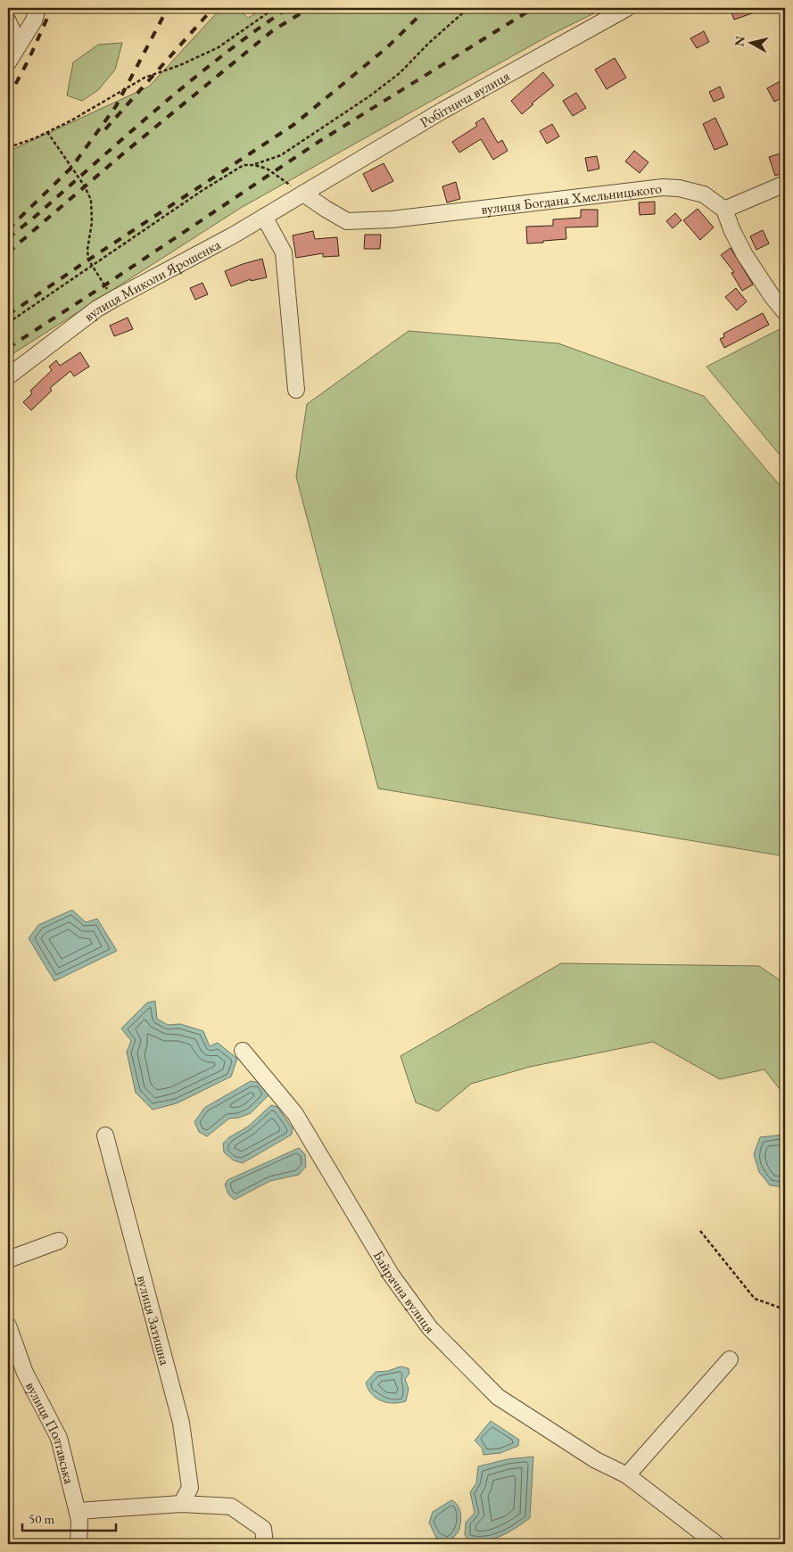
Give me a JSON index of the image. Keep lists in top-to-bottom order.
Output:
{
  "streets": {
    "street": [
      "Робітнича вулиця",
      "вулиця Богдана Хмельницького",
      "вулиця Миколи Ярошенка",
      "Байрачна вулиця",
      "вулиця Затишна",
      "вулиця Полтавська"
    ]
  },
  "crossings": [
    ["Робітнича вулиця", "вулиця Богдана Хмельницького"],
    ["Робітнича вулиця", "вулиця Миколи Ярошенка"],
    ["вулиця Богдана Хмельницького", "вулиця Миколи Ярошенка"]
  ],
  "scale_bar": "50 m",
  "north": "left"
}
